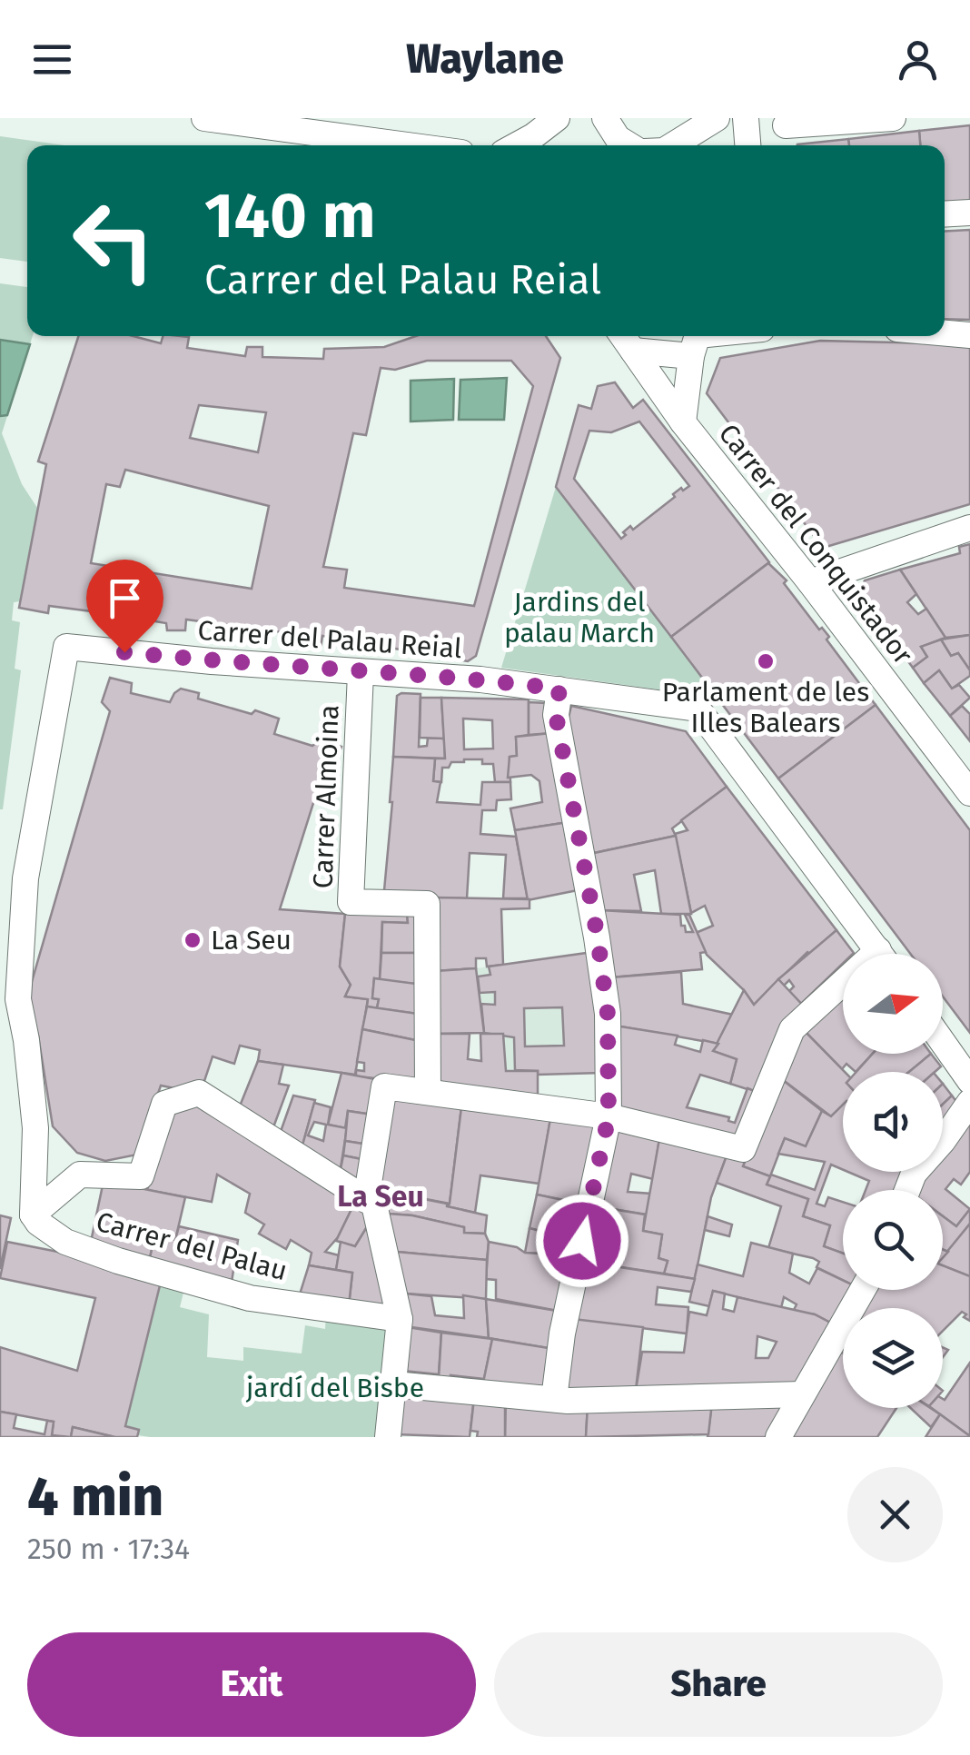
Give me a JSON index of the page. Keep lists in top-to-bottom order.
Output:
{
  "streets": {
    "street": [
      "Carrer del Conquistador",
      "Carrer del Palau Reial",
      "Carrer Almoina",
      "Carrer del Palau"
    ]
  },
  "crossings": [
    ["Carrer del Palau Reial", "Carrer Almoina"],
    ["Carrer del Palau Reial", "Carrer del Palau"]
  ],
  "districts": ["La Seu"],
  "parks": ["Jardins del palau March", "jardí del Bisbe"],
  "places": ["Parlament de les Illes Balears", "La Seu"],
  "north": "right",
  "page": {
    "header": "Waylane",
    "turn": ["140 m", "Carrer del Palau Reial"],
    "heading": ["4 min", "250 m · 17:34"],
    "buttons": ["Exit", "Share"]
  }
}
